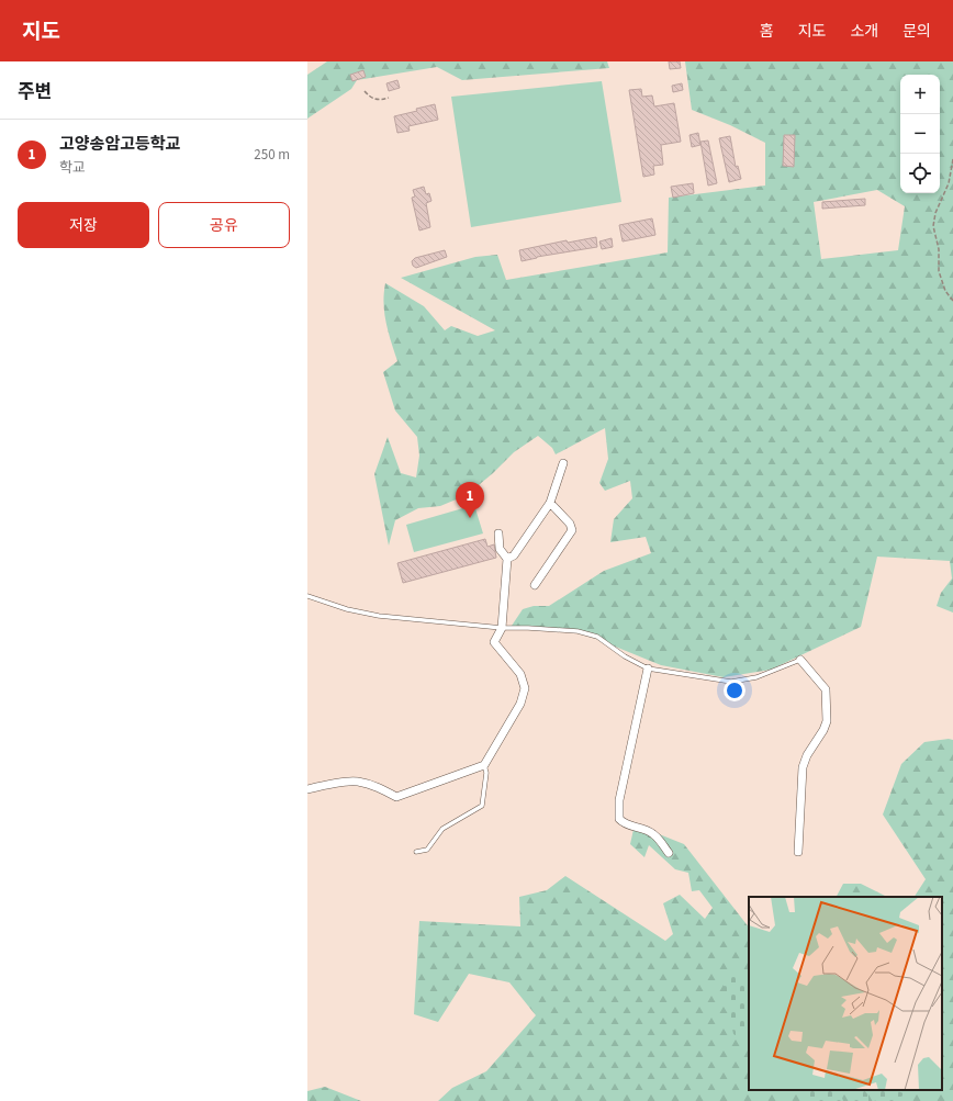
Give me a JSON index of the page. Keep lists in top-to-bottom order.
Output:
{
  "page": {
    "header": "지도",
    "nav": [
      "홈",
      "지도",
      "소개",
      "문의"
    ],
    "heading": "주변",
    "map_buttons": ["+", "−"],
    "list": [
      {
        "mark": "1",
        "name": "고양송암고등학교",
        "note": "학교",
        "value": "250 m"
      }
    ],
    "buttons": ["저장", "공유"],
    "pins": "1"
  }
}
